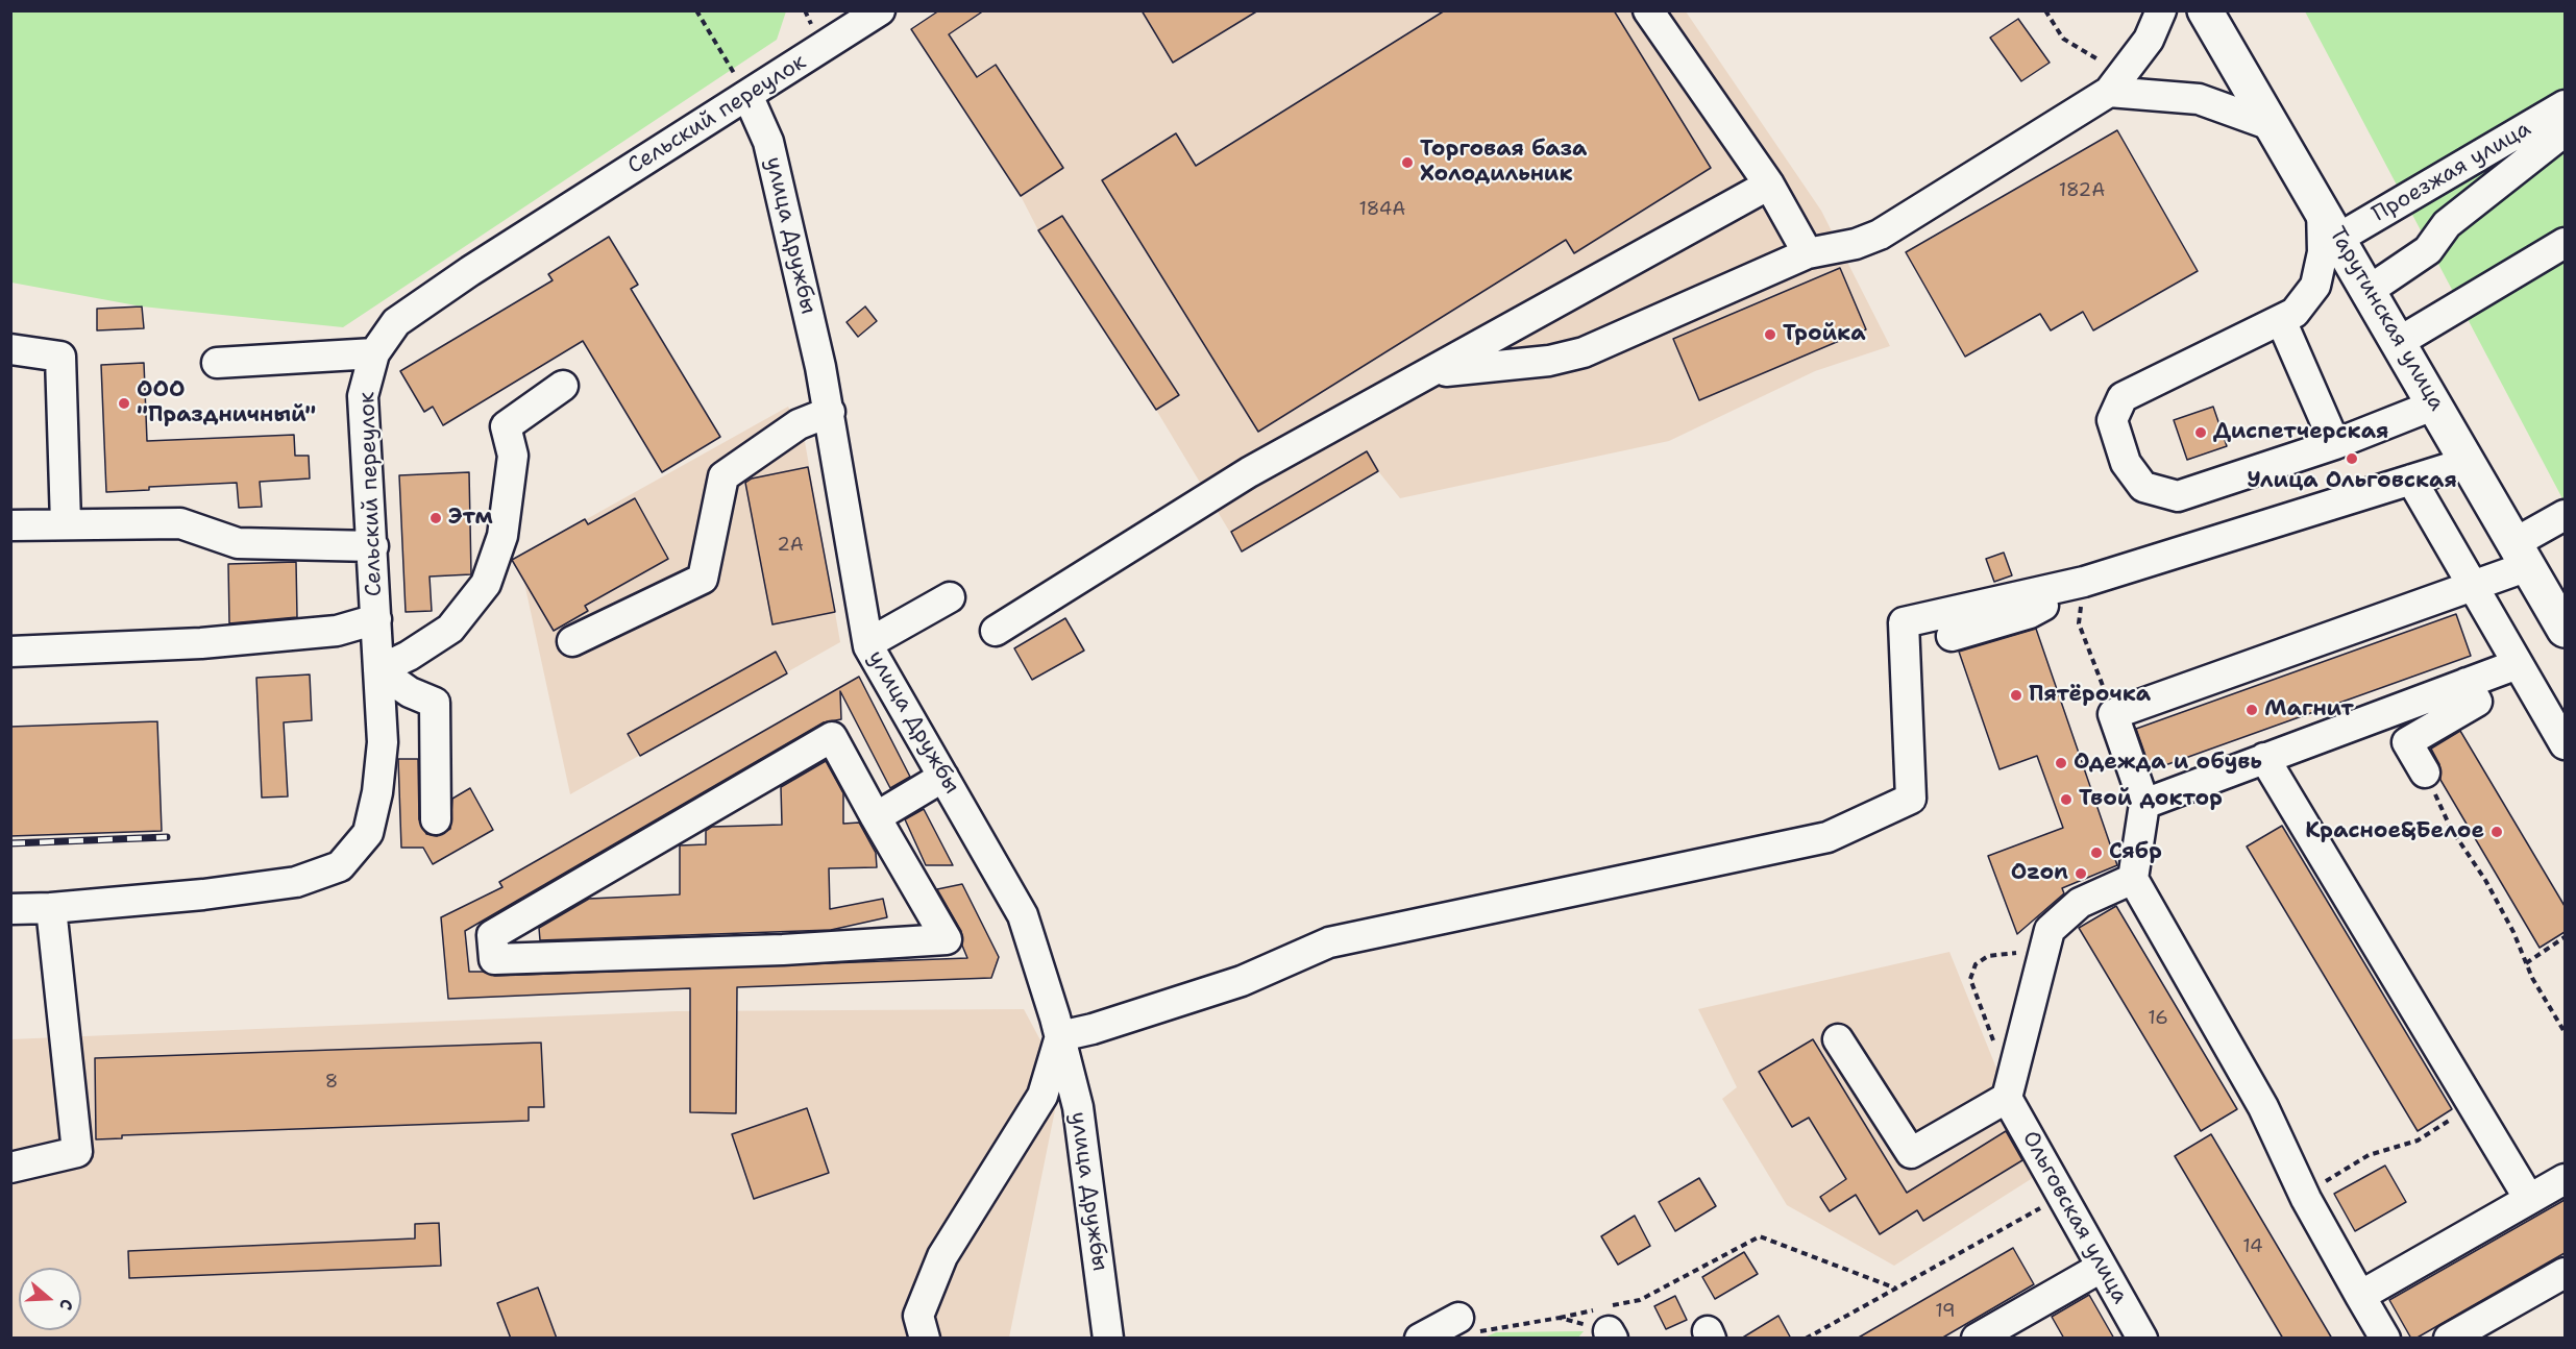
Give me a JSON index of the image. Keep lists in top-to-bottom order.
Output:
{
  "streets": {
    "main road": ["Тарутинская улица"],
    "street": [
      "Сельский переулок",
      "Проезжая улица",
      "улица Дружбы",
      "Ольговская улица"
    ]
  },
  "crossings": [
    ["Сельский переулок", "улица Дружбы"],
    ["Проезжая улица", "Тарутинская улица"]
  ],
  "places": [
    "Торговая база Холодильник",
    "Тройка",
    "ООО \"Праздничный\"",
    "Диспетчерская",
    "Улица Ольговская",
    "Этм",
    "Пятёрочка",
    "Магнит",
    "Одежда и обувь",
    "Твой доктор",
    "Красное&Белое",
    "Сябр",
    "Ozon"
  ],
  "house_numbers": [
    "182А",
    "184А",
    "2А",
    "16",
    "8",
    "14",
    "19"
  ],
  "north": "right"
}
